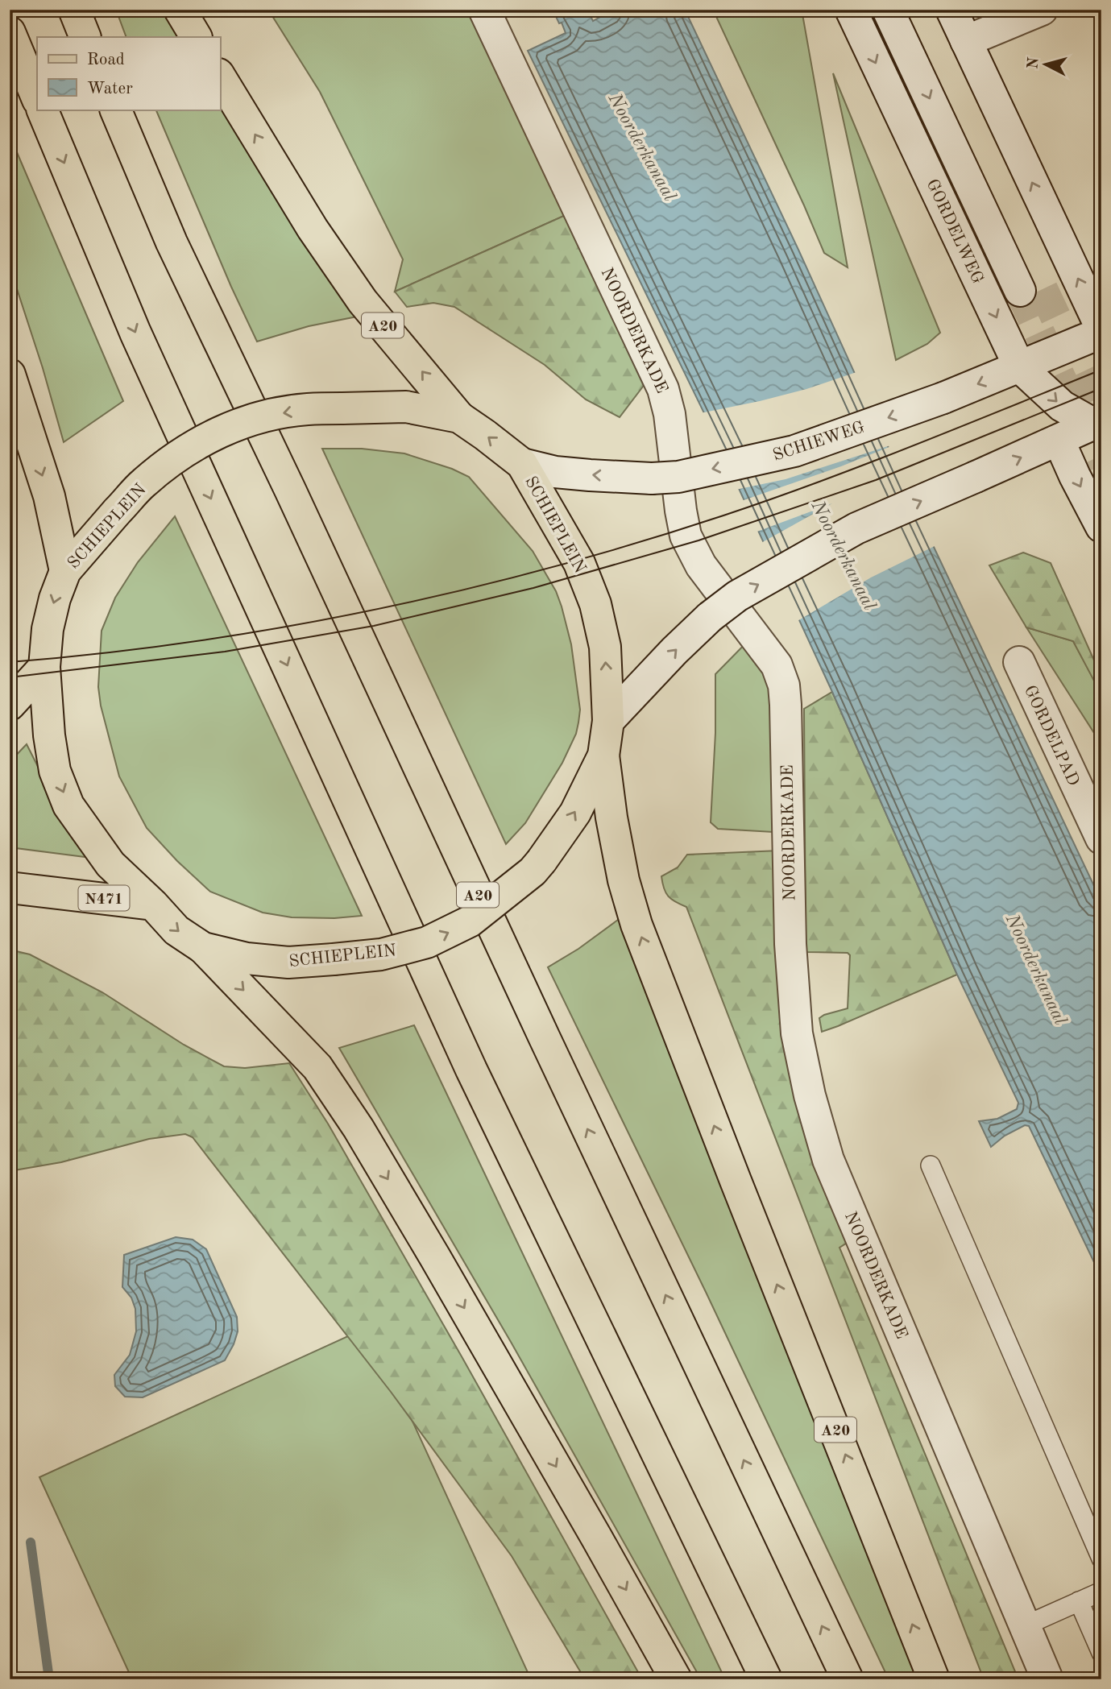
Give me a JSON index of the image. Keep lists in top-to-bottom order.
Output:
{
  "streets": {
    "main road": [
      "GORDELWEG",
      "A20",
      "NOORDERKADE",
      "SCHIEWEG",
      "SCHIEPLEIN",
      "GORDELPAD",
      "N471"
    ]
  },
  "crossings": [
    ["GORDELWEG", "SCHIEWEG"],
    ["A20", "SCHIEPLEIN"],
    ["SCHIEWEG", "SCHIEPLEIN"],
    ["SCHIEPLEIN", "N471"]
  ],
  "water": ["Noorderkanaal"],
  "legend": ["Road", "Water"],
  "north": "left"
}
